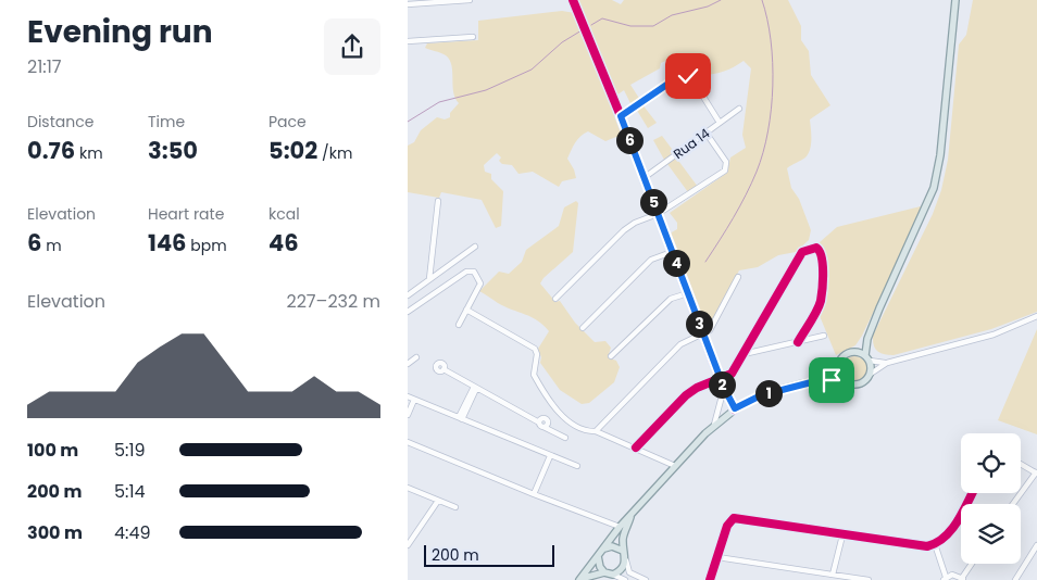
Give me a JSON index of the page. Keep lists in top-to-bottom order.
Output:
{
  "streets": {
    "street": ["Rua 14"]
  },
  "scale_bar": "200 m",
  "page": {
    "heading": ["Evening run", "21:17"],
    "stats": [
      ["Distance", "0.76 km"],
      ["Time", "3:50"],
      ["Pace", "5:02 /km"],
      ["Elevation", "6 m"],
      ["Heart rate", "146 bpm"],
      ["kcal", "46"]
    ],
    "pins": [
      "6",
      "5",
      "4",
      "3",
      "2",
      "1"
    ],
    "chart": ["Elevation", "227–232 m"],
    "list": [
      {
        "name": "100 m",
        "note": "5:19"
      },
      {
        "name": "200 m",
        "note": "5:14"
      },
      {
        "name": "300 m",
        "note": "4:49"
      }
    ],
    "scale": "200 m"
  }
}
